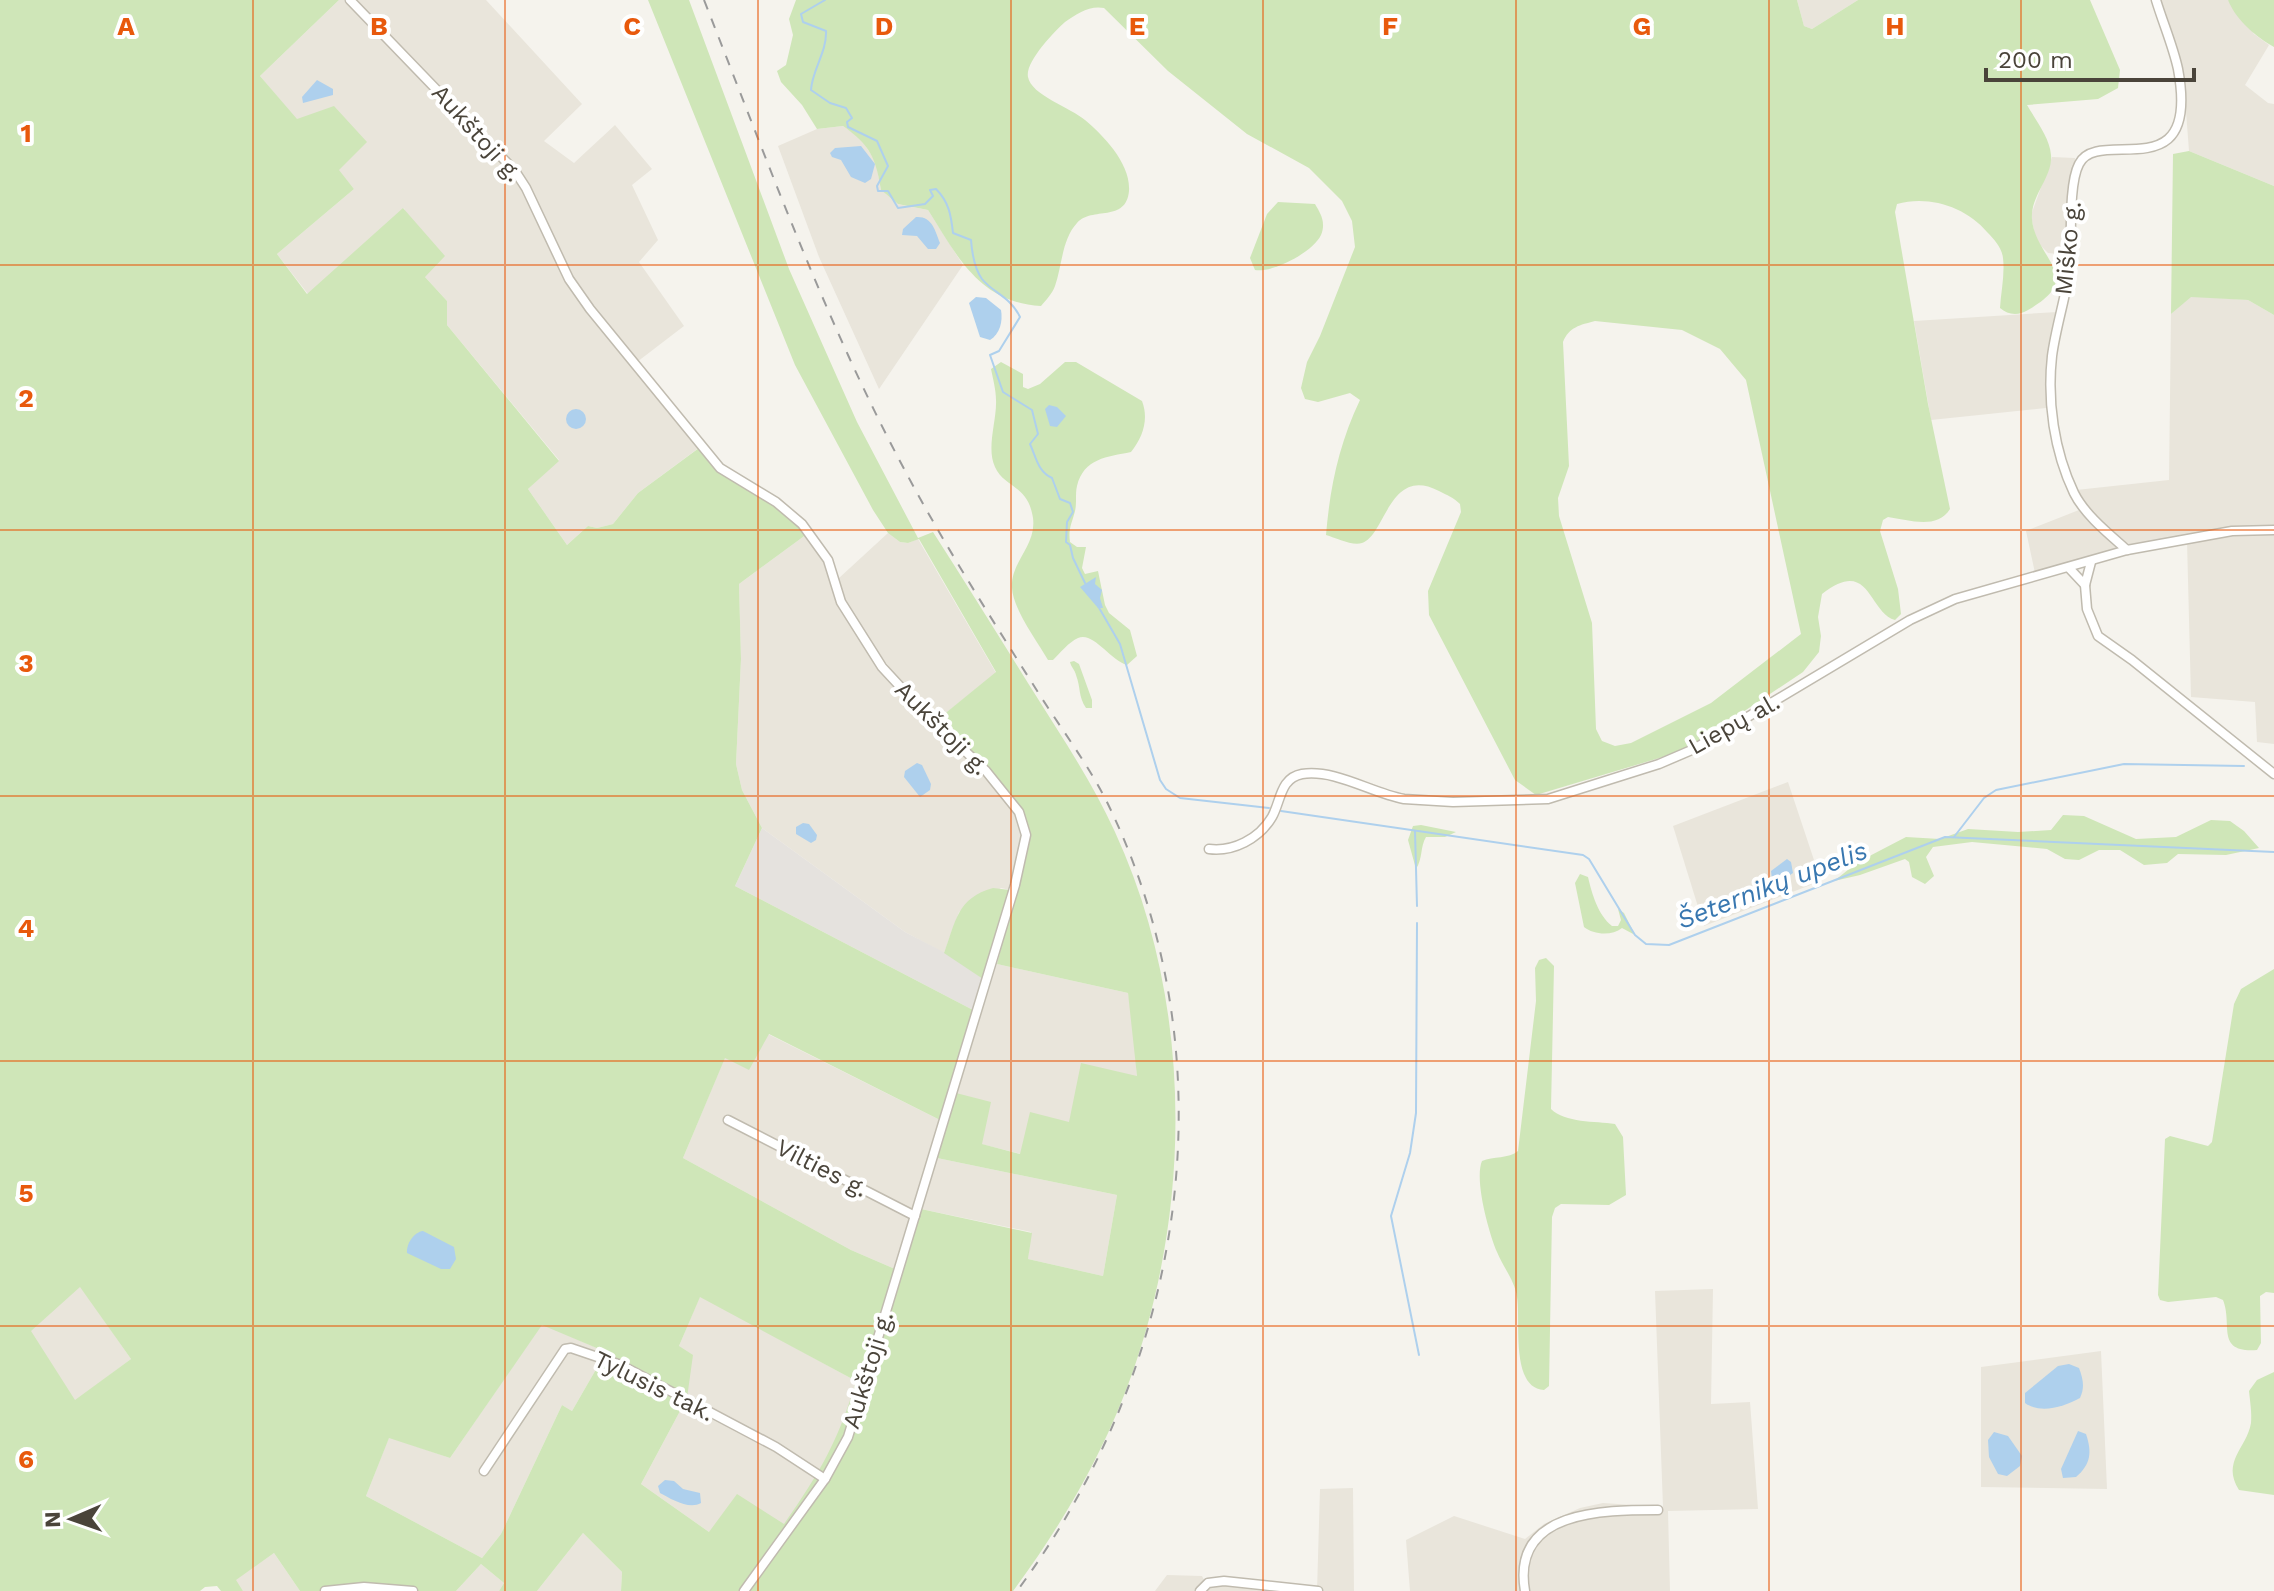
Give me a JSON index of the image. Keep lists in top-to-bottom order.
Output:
{
  "streets": {
    "street": [
      "Aukštoji g.",
      "Miško g.",
      "Liepų al.",
      "Vilties g.",
      "Tylusis tak."
    ]
  },
  "crossings": [
    ["Aukštoji g.", "Vilties g."],
    ["Aukštoji g.", "Tylusis tak."],
    ["Miško g.", "Liepų al."]
  ],
  "water": ["Šeternikų upelis"],
  "scale_bar": "200 m",
  "north": "left",
  "grid": {
    "columns": [
      "A",
      "B",
      "C",
      "D",
      "E",
      "F",
      "G",
      "H"
    ],
    "rows": [
      "1",
      "2",
      "3",
      "4",
      "5",
      "6"
    ]
  }
}
